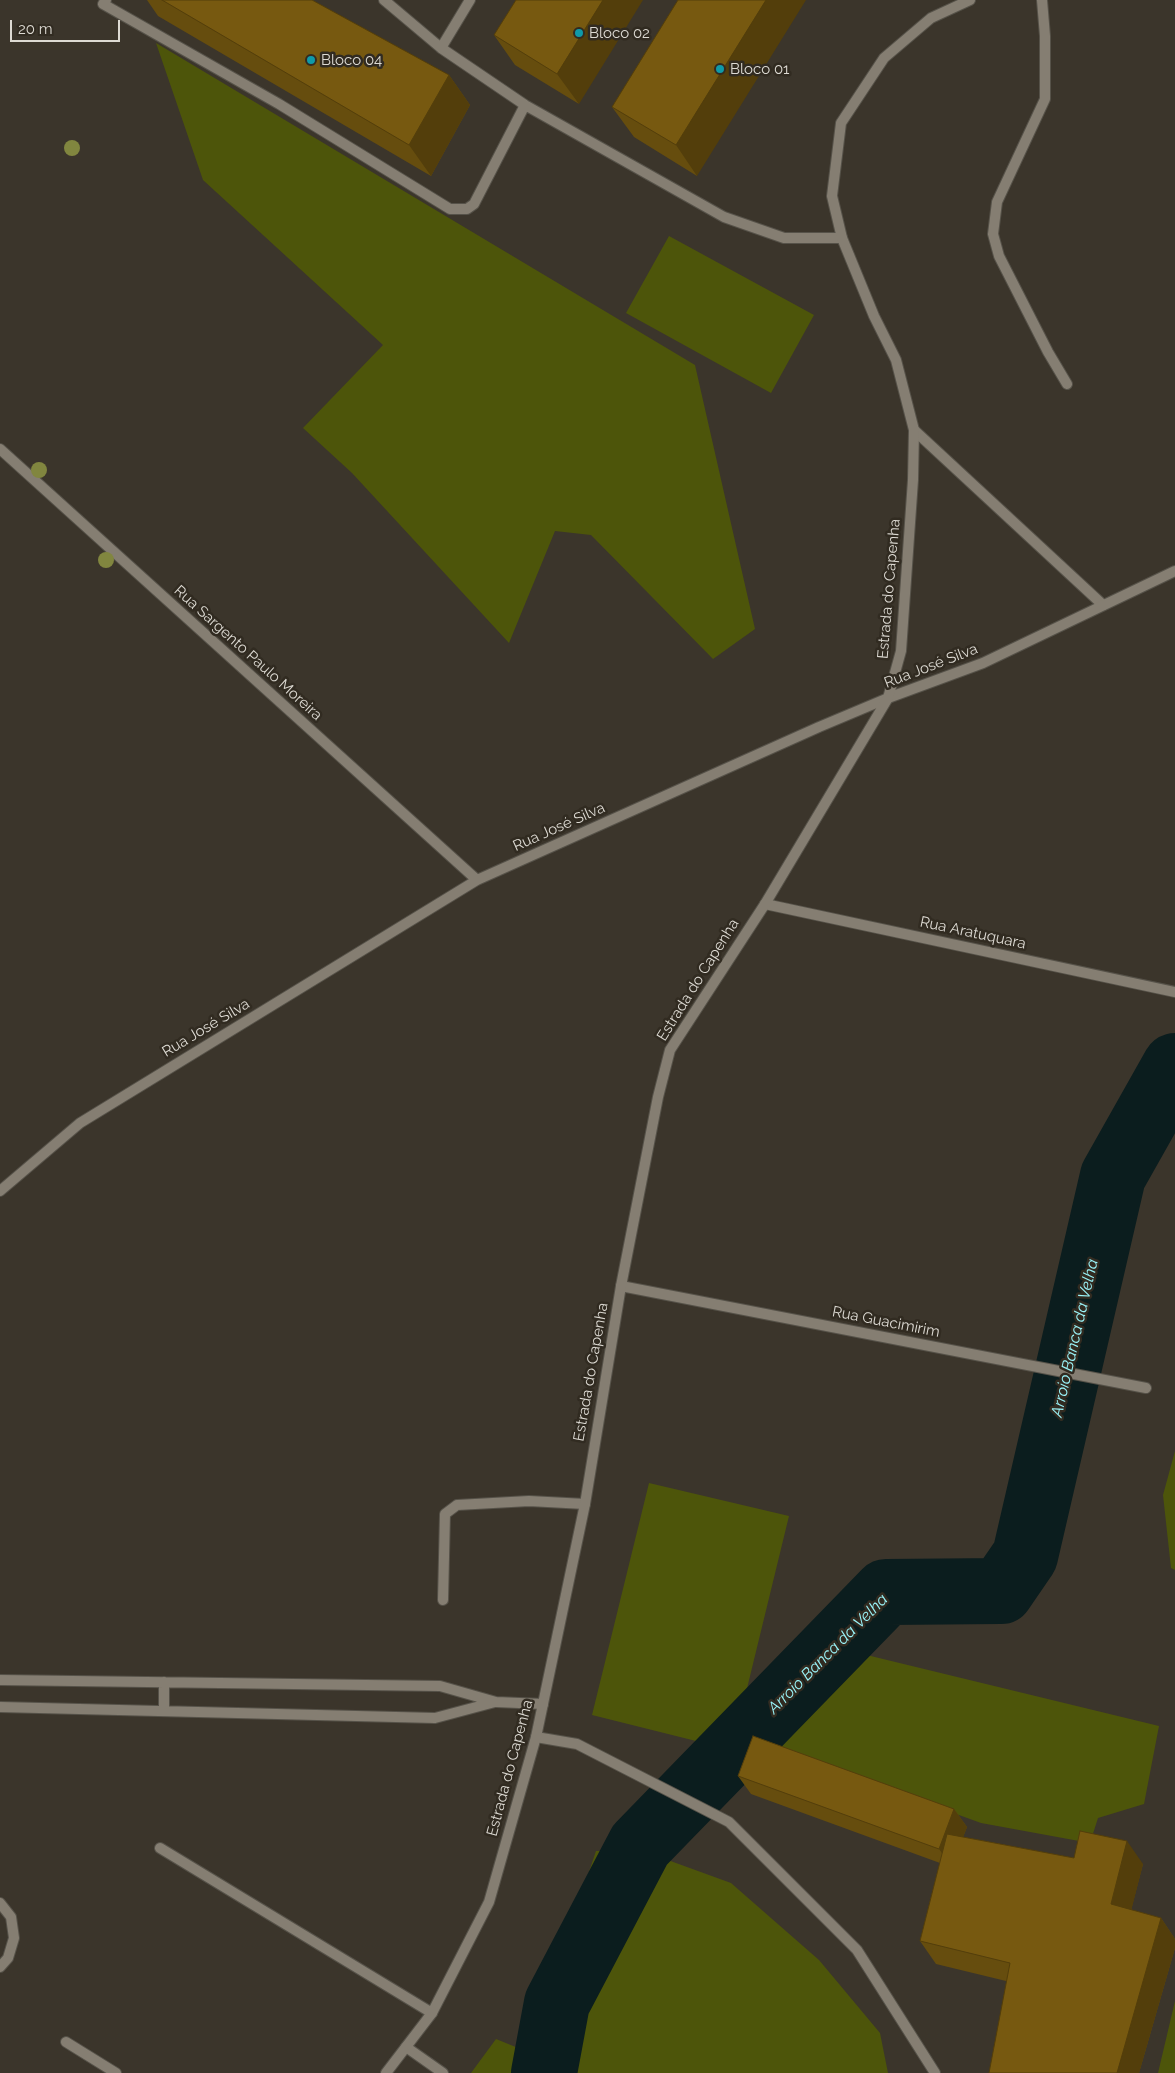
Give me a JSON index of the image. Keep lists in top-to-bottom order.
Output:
{
  "streets": {
    "street": [
      "Estrada do Capenha",
      "Rua Sargento Paulo Moreira",
      "Rua José Silva",
      "Rua Aratuquara",
      "Rua Guacimirim"
    ]
  },
  "crossings": [
    ["Estrada do Capenha", "Rua José Silva"],
    ["Estrada do Capenha", "Rua Aratuquara"],
    ["Estrada do Capenha", "Rua Guacimirim"],
    ["Rua Sargento Paulo Moreira", "Rua José Silva"]
  ],
  "water": ["Arroio Banca da Velha"],
  "places": ["Bloco 02", "Bloco 04", "Bloco 01"],
  "scale_bar": "20 m"
}
